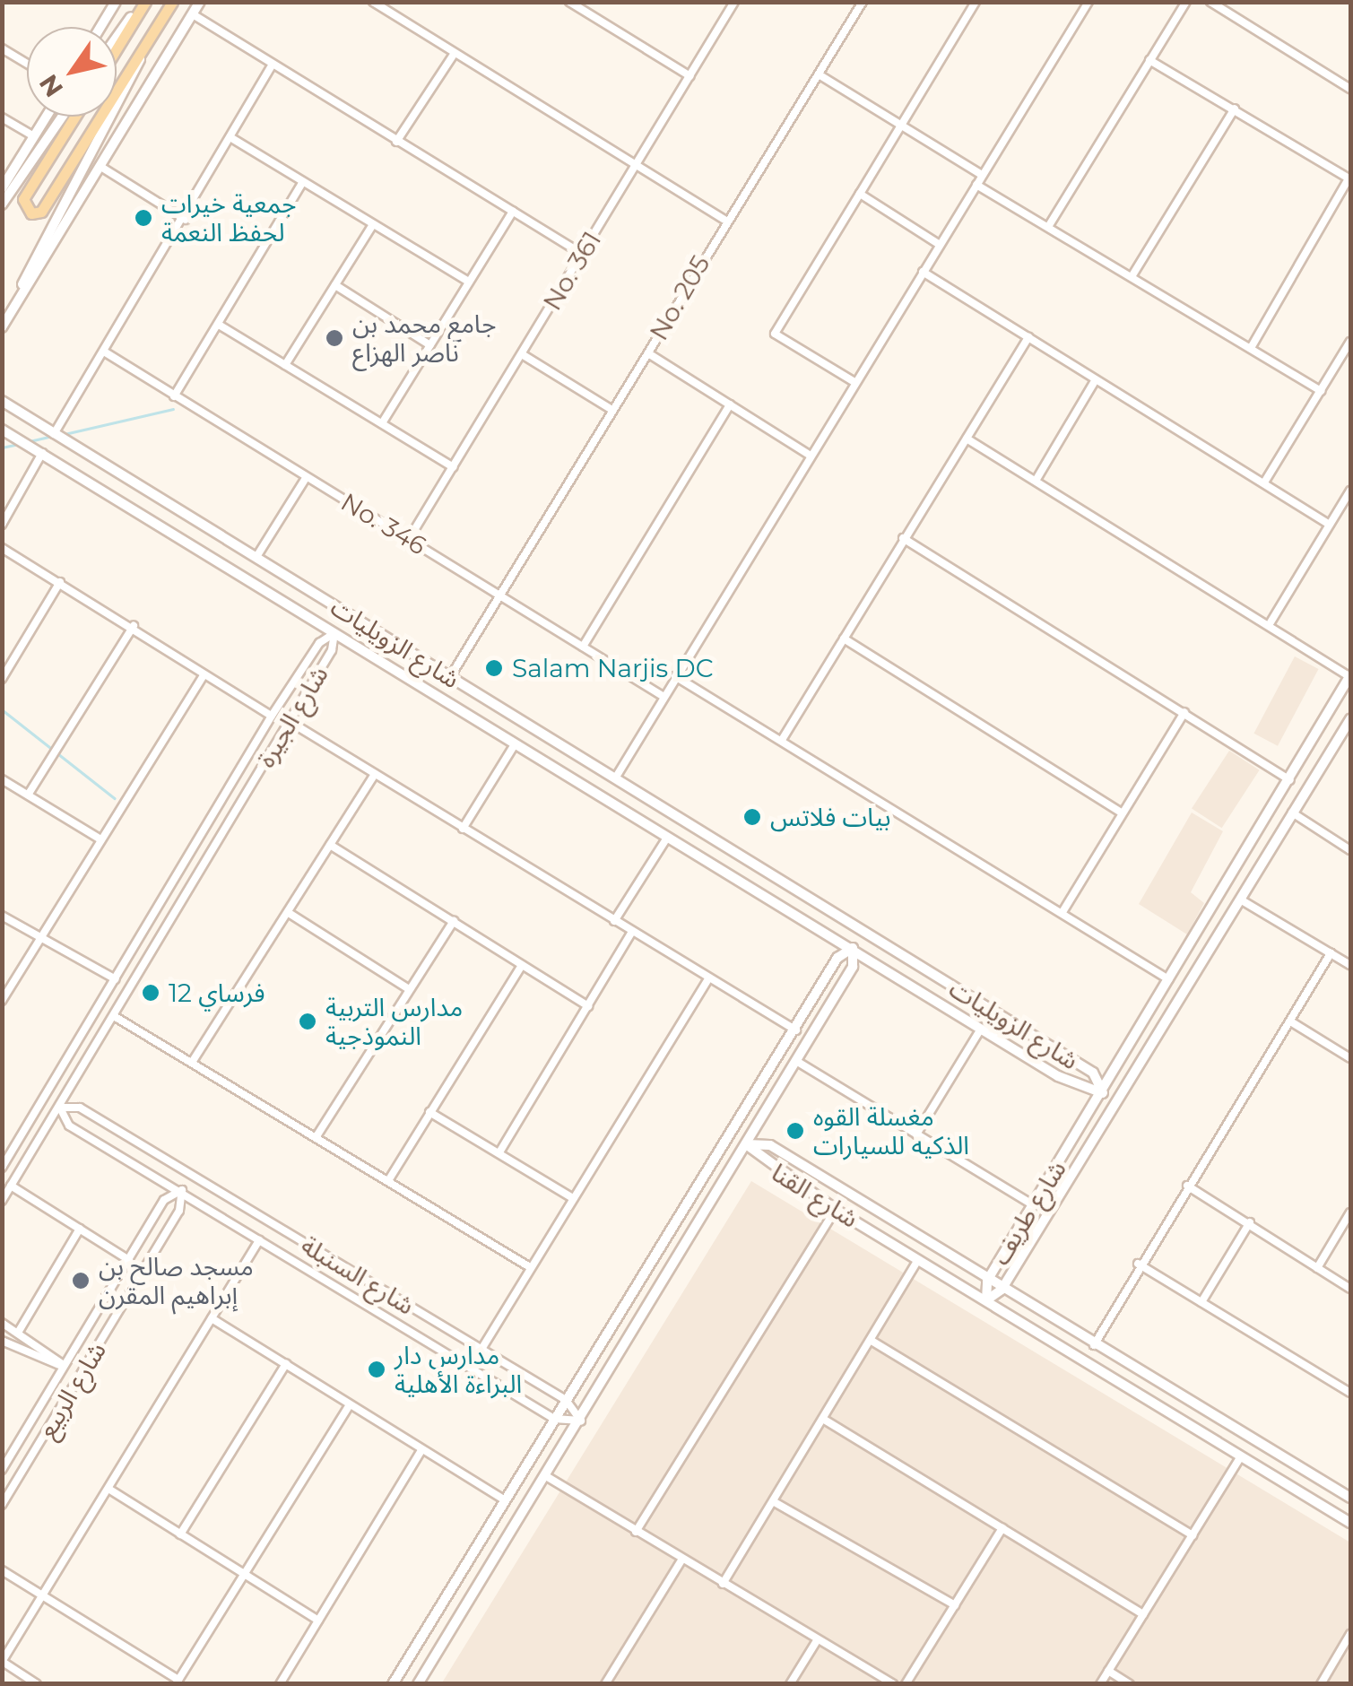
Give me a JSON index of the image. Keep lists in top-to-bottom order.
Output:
{
  "streets": {
    "street": [
      "No. 361",
      "No. 205",
      "No. 346",
      "شارع الزويليات",
      "شارع الجيرة",
      "شارع القنا",
      "شارع طريف",
      "شارع السنبلة",
      "شارع الربيع"
    ]
  },
  "crossings": [
    ["No. 361", "No. 346"],
    ["No. 205", "No. 346"],
    ["No. 205", "شارع الزويليات"],
    ["شارع الزويليات", "شارع الجيرة"],
    ["شارع الزويليات", "شارع طريف"],
    ["شارع الجيرة", "شارع السنبلة"],
    ["شارع القنا", "شارع طريف"],
    ["شارع السنبلة", "شارع الربيع"]
  ],
  "places": [
    "جمعية خيرات لحفظ النعمة",
    "جامع محمد بن ناصر الهزاع",
    "Salam Narjis DC",
    "بيات فلاتس",
    "فرساي 12",
    "مدارس التربية النموذجية",
    "مغسلة القوه الذكيه للسيارات",
    "مسجد صالح بن إبراهيم المقرن",
    "مدارس دار البراءة الأهلية"
  ],
  "north": "bottom left"
}
